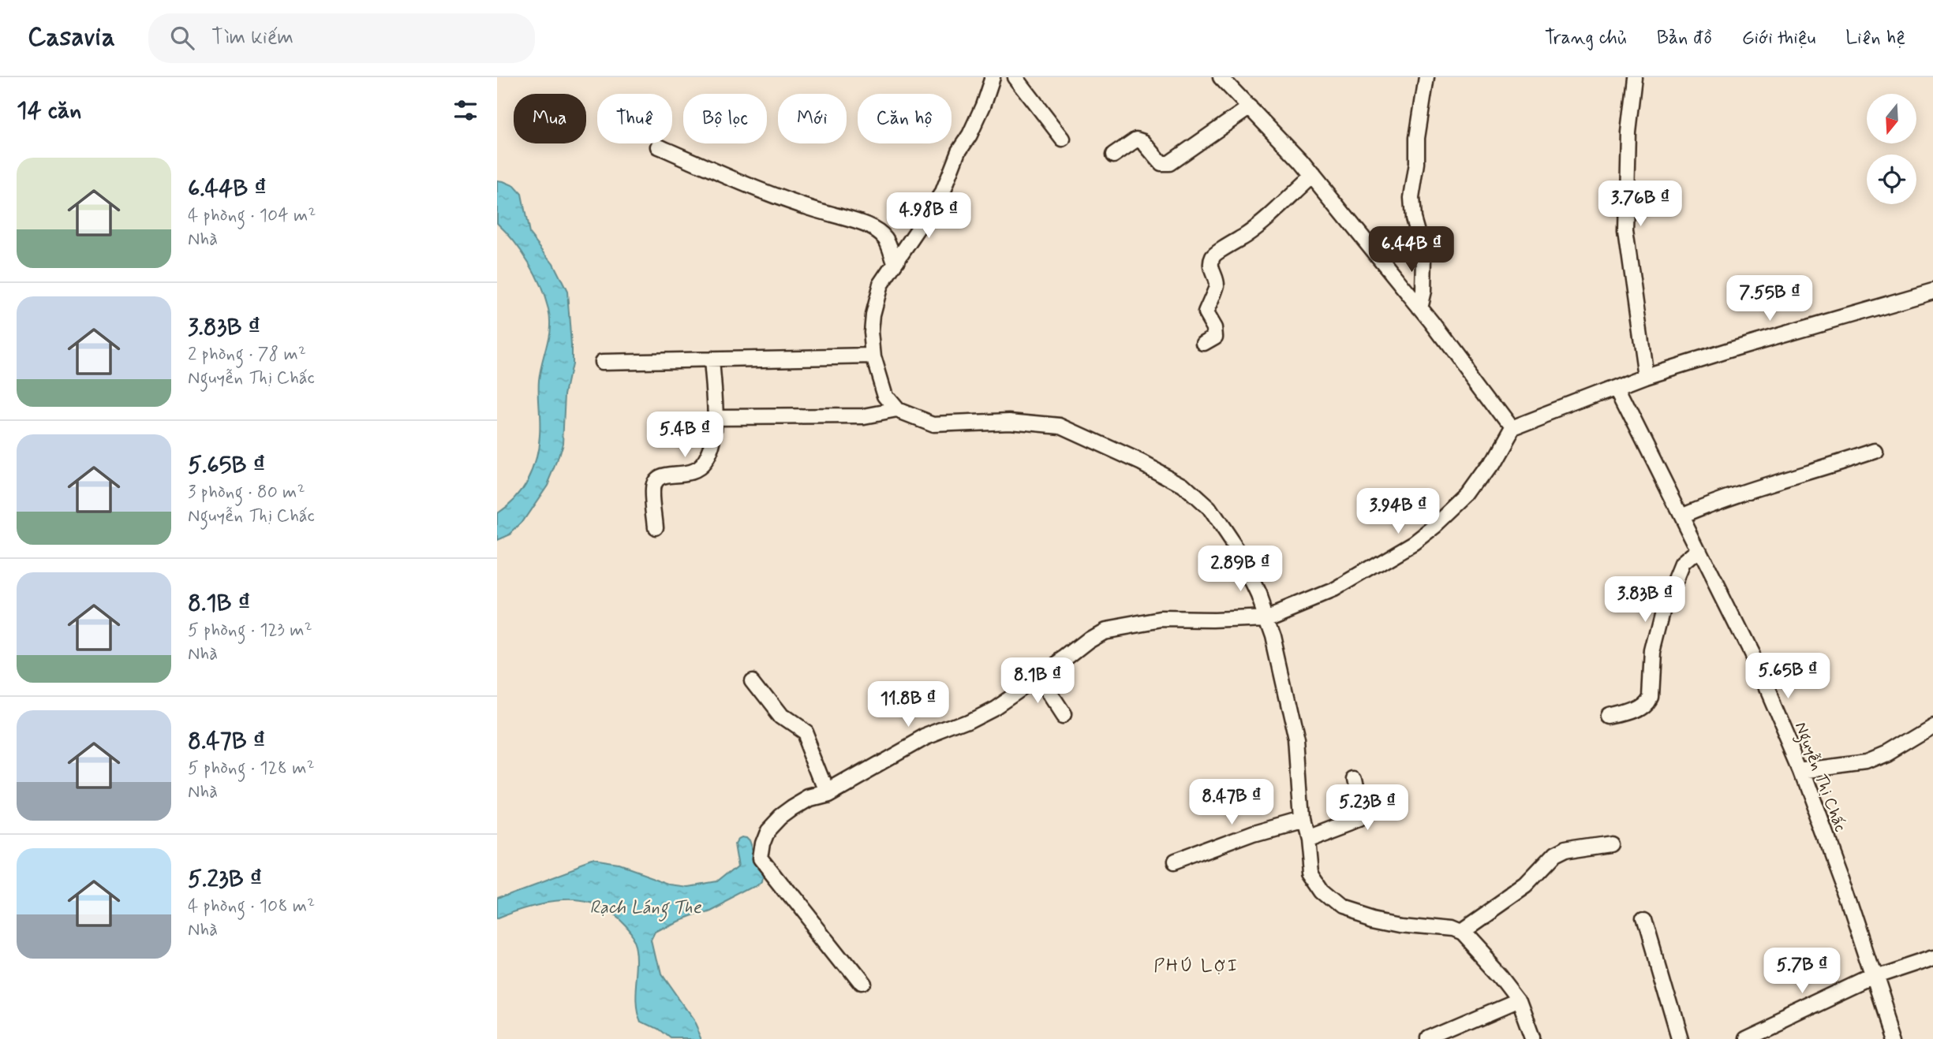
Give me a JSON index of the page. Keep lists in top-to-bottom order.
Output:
{
  "streets": {
    "street": ["Nguyễn Thị Chấc"]
  },
  "districts": ["PHÚ LỢI"],
  "water": ["Rạch Láng The"],
  "north": "bottom",
  "page": {
    "header": "Casavia",
    "search": "Tìm kiếm",
    "nav": [
      "Trang chủ",
      "Bản đồ",
      "Giới thiệu",
      "Liên hệ"
    ],
    "heading": "14 căn",
    "chip": [
      "Mua",
      "Thuê",
      "Bộ lọc",
      "Mới",
      "Căn hộ"
    ],
    "list": [
      {
        "name": "6.44B ₫",
        "note": "4 phòng · 104 m² · Nhà"
      },
      {
        "name": "3.83B ₫",
        "note": "2 phòng · 78 m² · Nguyễn Thị Chấc"
      },
      {
        "name": "5.65B ₫",
        "note": "3 phòng · 80 m² · Nguyễn Thị Chấc"
      },
      {
        "name": "8.1B ₫",
        "note": "5 phòng · 123 m² · Nhà"
      },
      {
        "name": "8.47B ₫",
        "note": "5 phòng · 128 m² · Nhà"
      },
      {
        "name": "5.23B ₫",
        "note": "4 phòng · 108 m² · Nhà"
      }
    ],
    "price": [
      "3.76B ₫",
      "4.98B ₫",
      "6.44B ₫",
      "7.55B ₫",
      "5.4B ₫",
      "3.94B ₫",
      "2.89B ₫",
      "3.83B ₫",
      "5.65B ₫",
      "8.1B ₫",
      "11.8B ₫",
      "8.47B ₫",
      "5.23B ₫",
      "5.7B ₫"
    ]
  }
}
